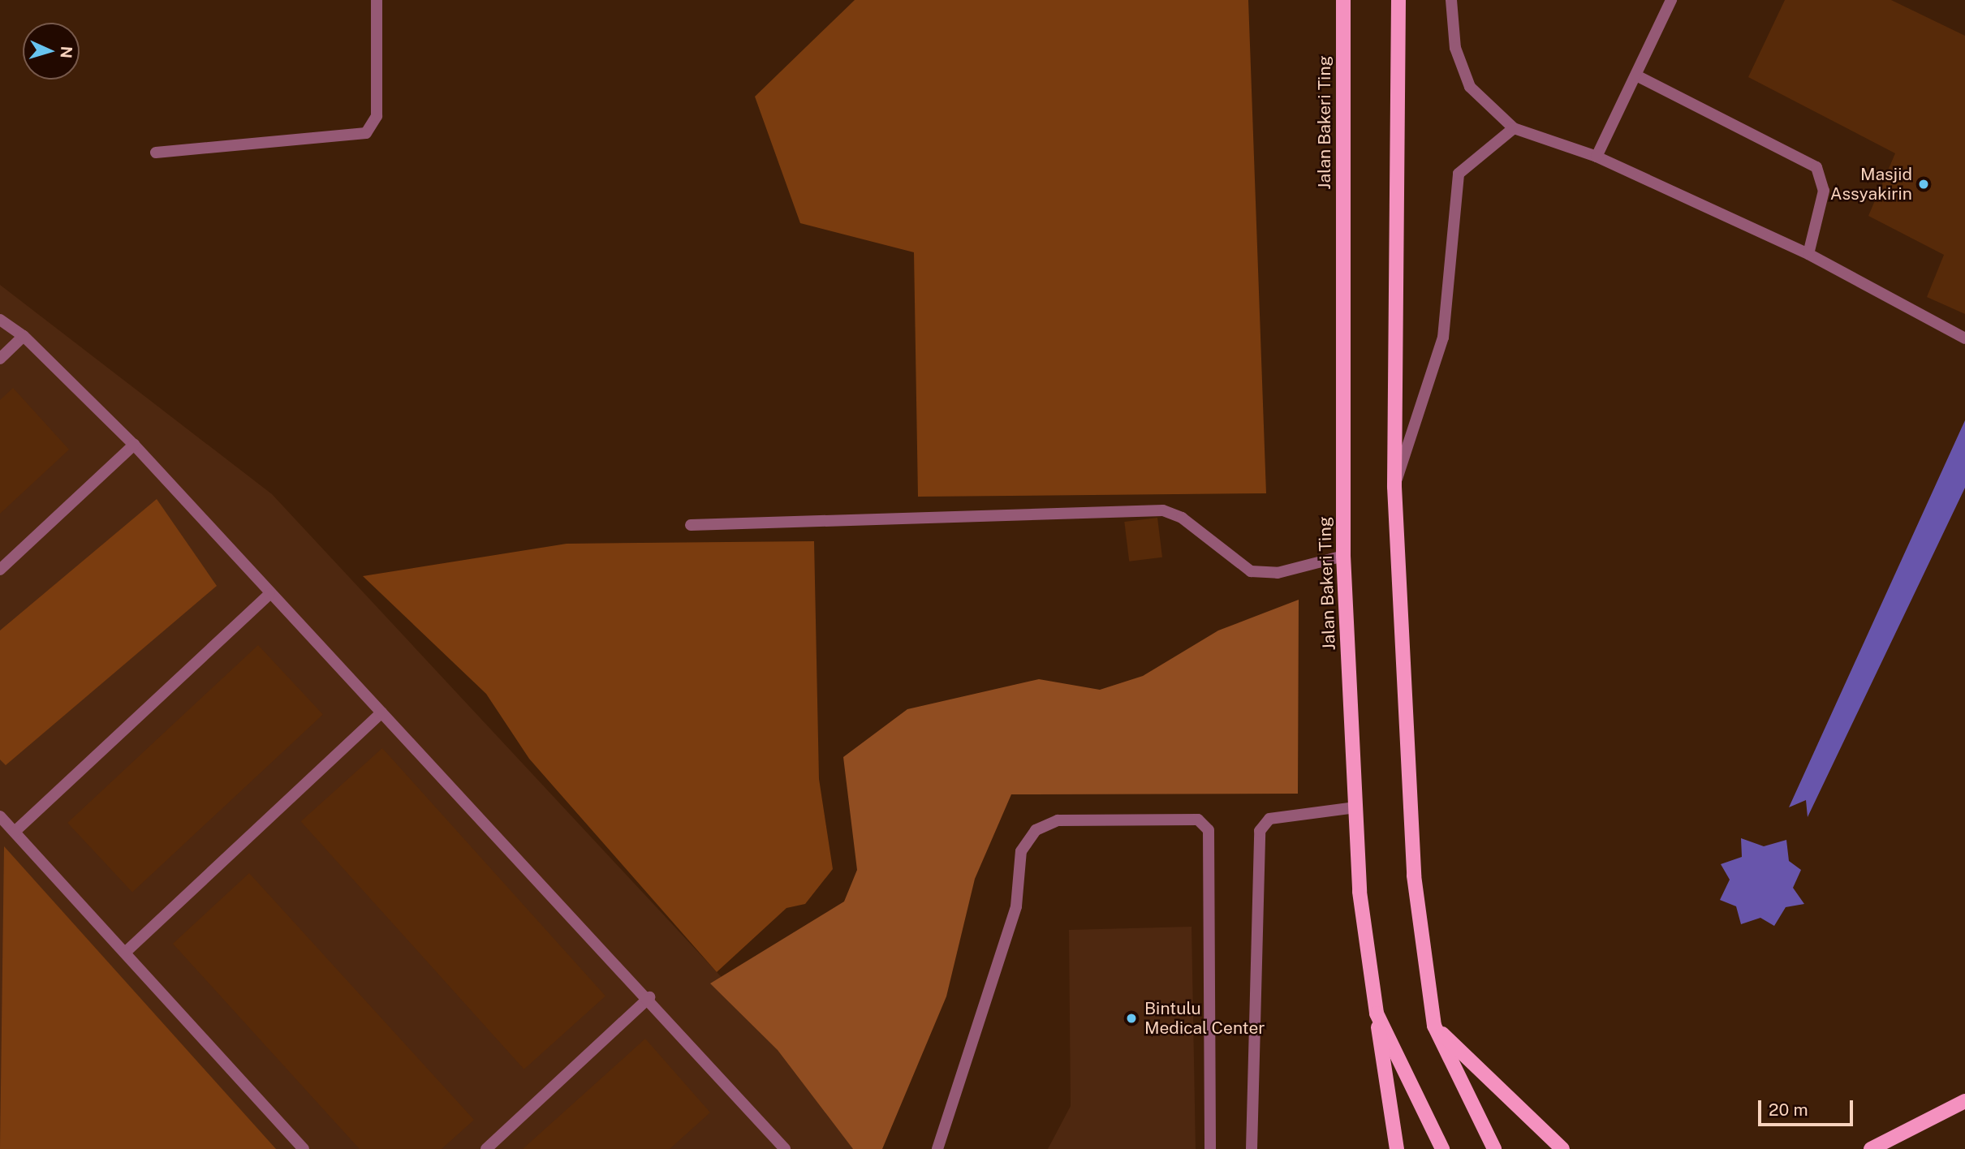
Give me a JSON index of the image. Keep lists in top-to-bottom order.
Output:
{
  "streets": {
    "main road": ["Jalan Bakeri Ting"]
  },
  "places": ["Masjid Assyakirin", "Bintulu Medical Center"],
  "scale_bar": "20 m",
  "north": "right"
}
